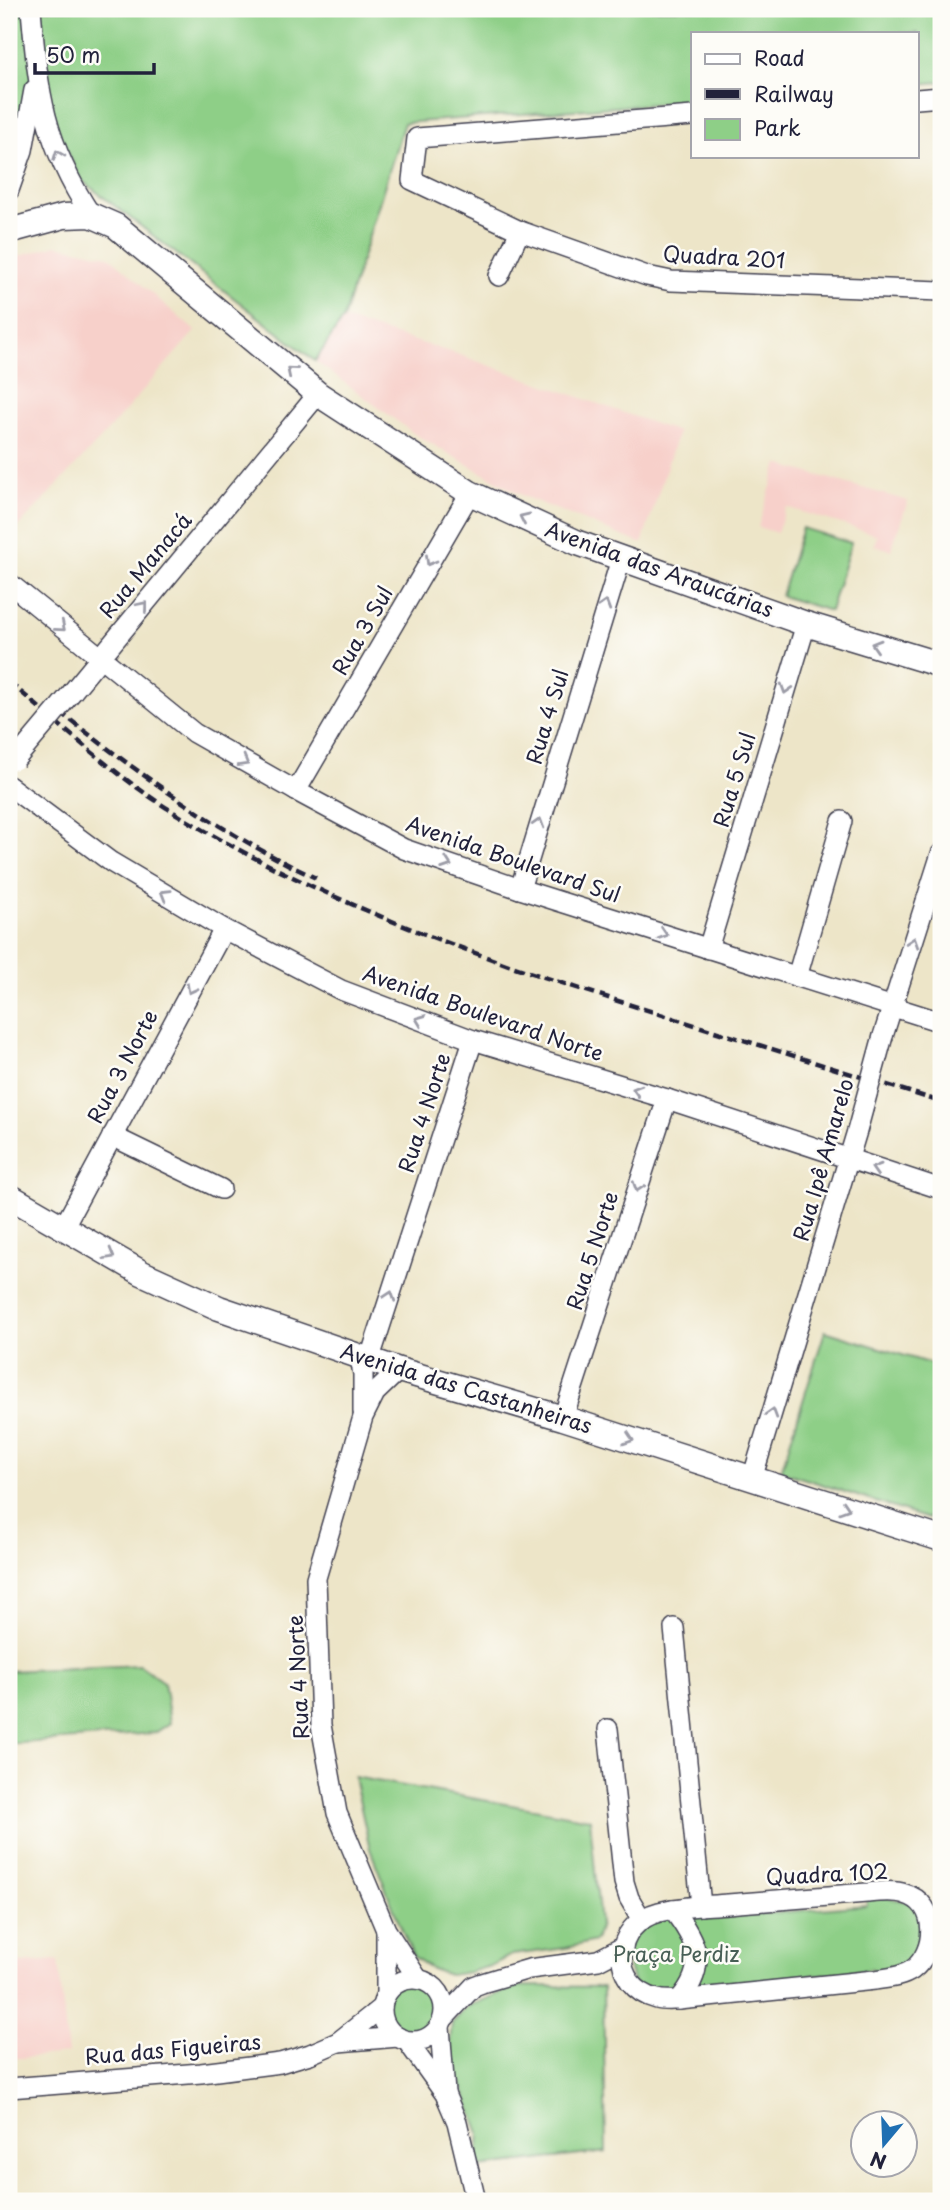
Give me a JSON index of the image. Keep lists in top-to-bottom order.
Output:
{
  "streets": {
    "main road": ["Avenida das Araucárias", "Avenida das Castanheiras"],
    "street": [
      "Quadra 201",
      "Rua Manacá",
      "Rua 3 Sul",
      "Rua 4 Sul",
      "Rua 5 Sul",
      "Avenida Boulevard Sul",
      "Avenida Boulevard Norte",
      "Rua 3 Norte",
      "Rua 4 Norte",
      "Rua Ipê Amarelo",
      "Rua 5 Norte",
      "Quadra 102",
      "Rua das Figueiras"
    ]
  },
  "crossings": [
    ["Rua Manacá", "Avenida das Araucárias"],
    ["Rua Manacá", "Avenida Boulevard Sul"],
    ["Avenida das Araucárias", "Rua 3 Sul"],
    ["Avenida das Araucárias", "Rua 4 Sul"],
    ["Avenida das Araucárias", "Rua 5 Sul"],
    ["Rua 3 Sul", "Avenida Boulevard Sul"],
    ["Rua 4 Sul", "Avenida Boulevard Sul"],
    ["Rua 5 Sul", "Avenida Boulevard Sul"],
    ["Avenida Boulevard Sul", "Rua Ipê Amarelo"],
    ["Avenida Boulevard Norte", "Rua 3 Norte"],
    ["Avenida Boulevard Norte", "Rua 4 Norte"],
    ["Avenida Boulevard Norte", "Rua Ipê Amarelo"],
    ["Avenida Boulevard Norte", "Rua 5 Norte"],
    ["Rua 3 Norte", "Avenida das Castanheiras"],
    ["Rua 4 Norte", "Avenida das Castanheiras"],
    ["Rua 4 Norte", "Rua das Figueiras"],
    ["Rua Ipê Amarelo", "Avenida das Castanheiras"],
    ["Rua 5 Norte", "Avenida das Castanheiras"]
  ],
  "one_way": [
    "Rua Manacá",
    "Avenida das Araucárias",
    "Rua 3 Sul",
    "Rua 4 Sul",
    "Avenida Boulevard Sul",
    "Avenida Boulevard Norte",
    "Rua 3 Norte",
    "Rua 5 Norte",
    "Avenida das Castanheiras"
  ],
  "parks": ["Praça Perdiz"],
  "legend": ["Road", "Railway", "Park"],
  "scale_bar": "50 m",
  "north": "bottom"
}
